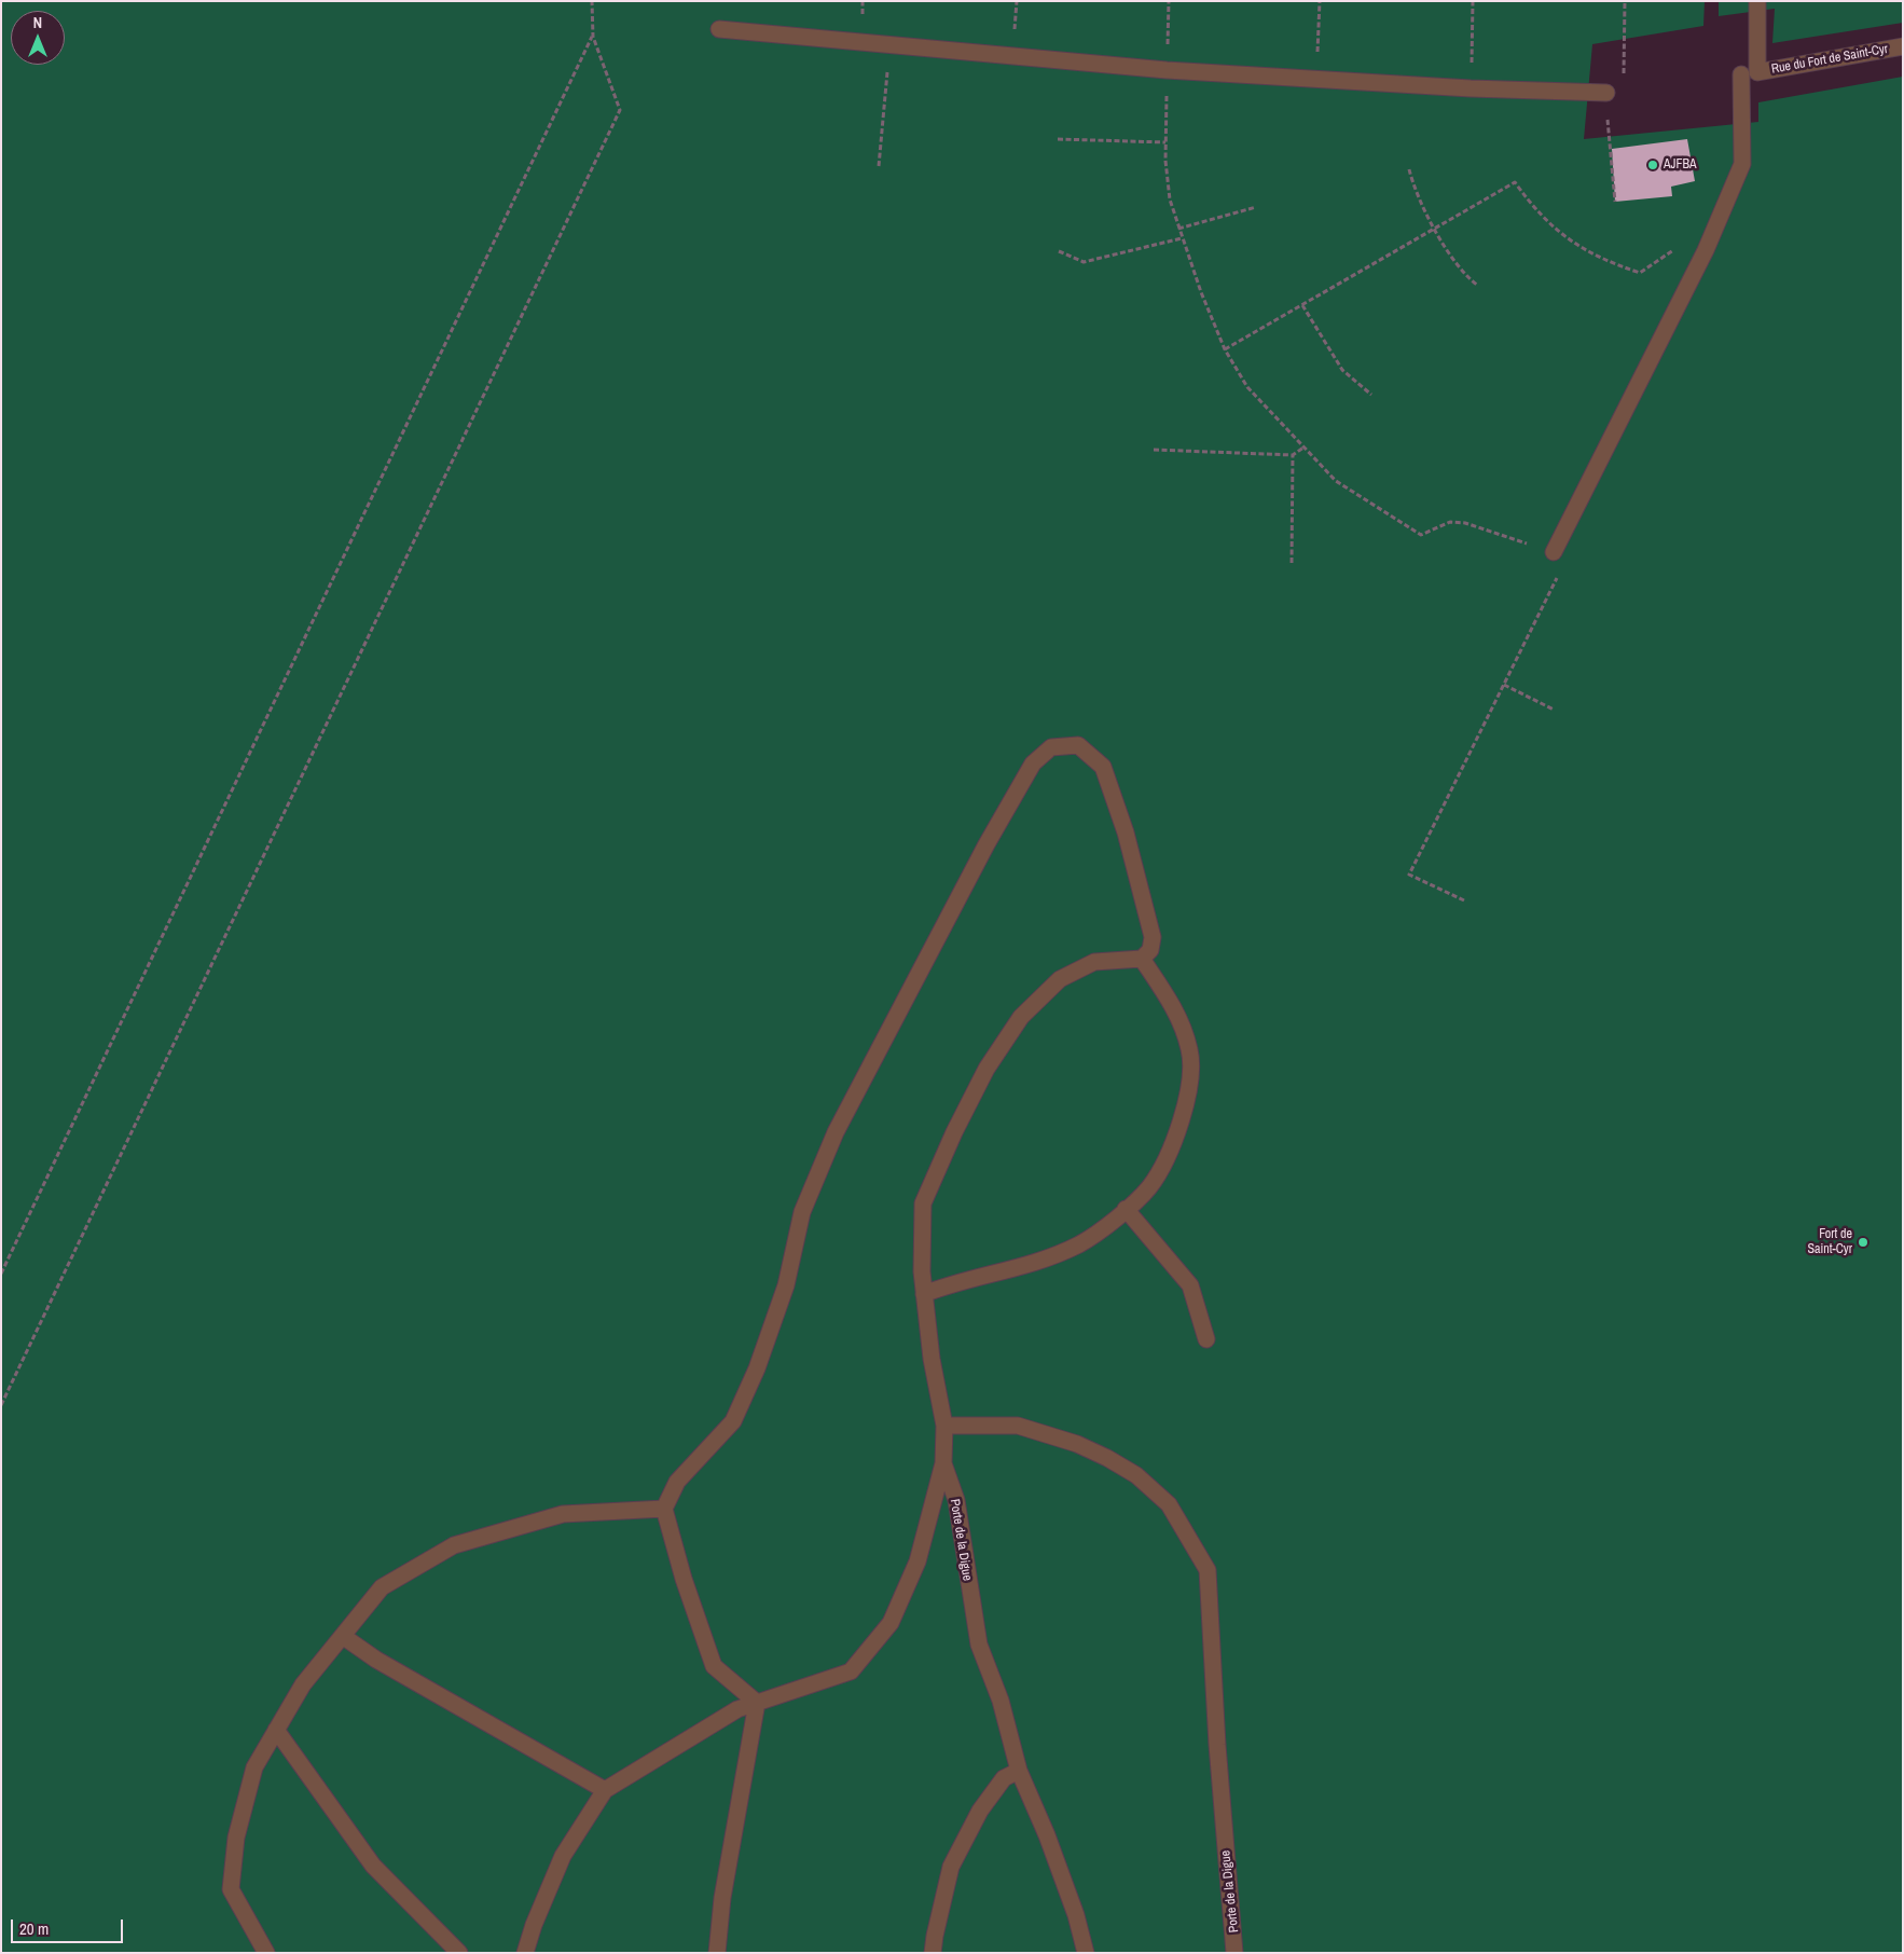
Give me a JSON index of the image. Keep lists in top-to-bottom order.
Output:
{
  "streets": {
    "street": ["Rue du Fort de Saint-Cyr", "Porte de la Digue"]
  },
  "places": ["AJFBA", "Fort de Saint-Cyr"],
  "scale_bar": "20 m",
  "north": "top"
}
